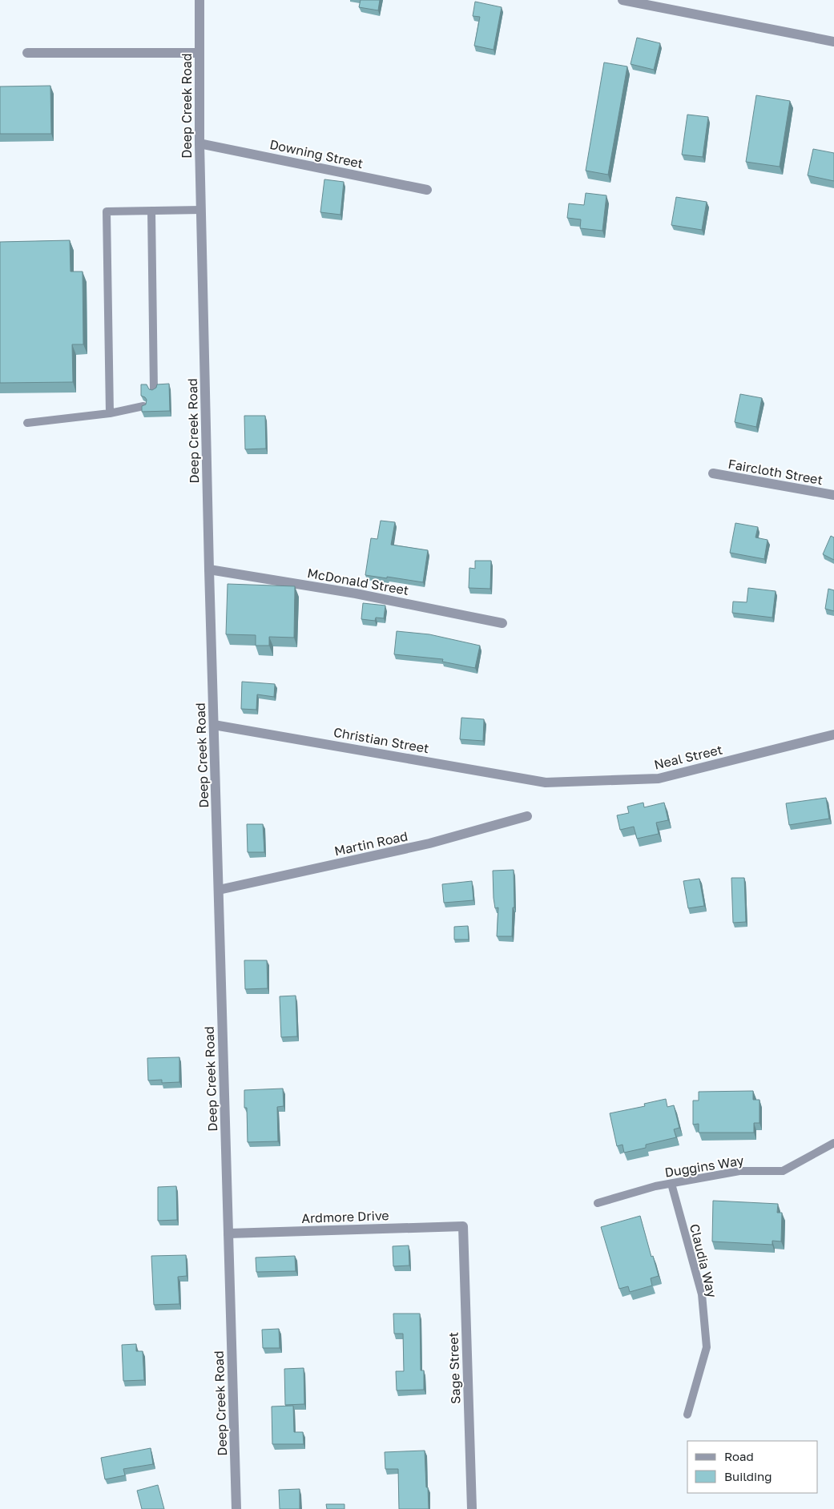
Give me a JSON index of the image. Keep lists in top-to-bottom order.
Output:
{
  "streets": {
    "street": [
      "Deep Creek Road",
      "Downing Street",
      "Faircloth Street",
      "McDonald Street",
      "Christian Street",
      "Neal Street",
      "Martin Road",
      "Ardmore Drive",
      "Sage Street"
    ],
    "lane": ["Duggins Way", "Claudia Way"]
  },
  "crossings": [
    ["Deep Creek Road", "Downing Street"],
    ["Deep Creek Road", "McDonald Street"],
    ["Deep Creek Road", "Christian Street"],
    ["Deep Creek Road", "Martin Road"],
    ["Deep Creek Road", "Ardmore Drive"],
    ["Christian Street", "Neal Street"],
    ["Duggins Way", "Claudia Way"],
    ["Ardmore Drive", "Sage Street"]
  ],
  "legend": ["Road", "Building"]
}
